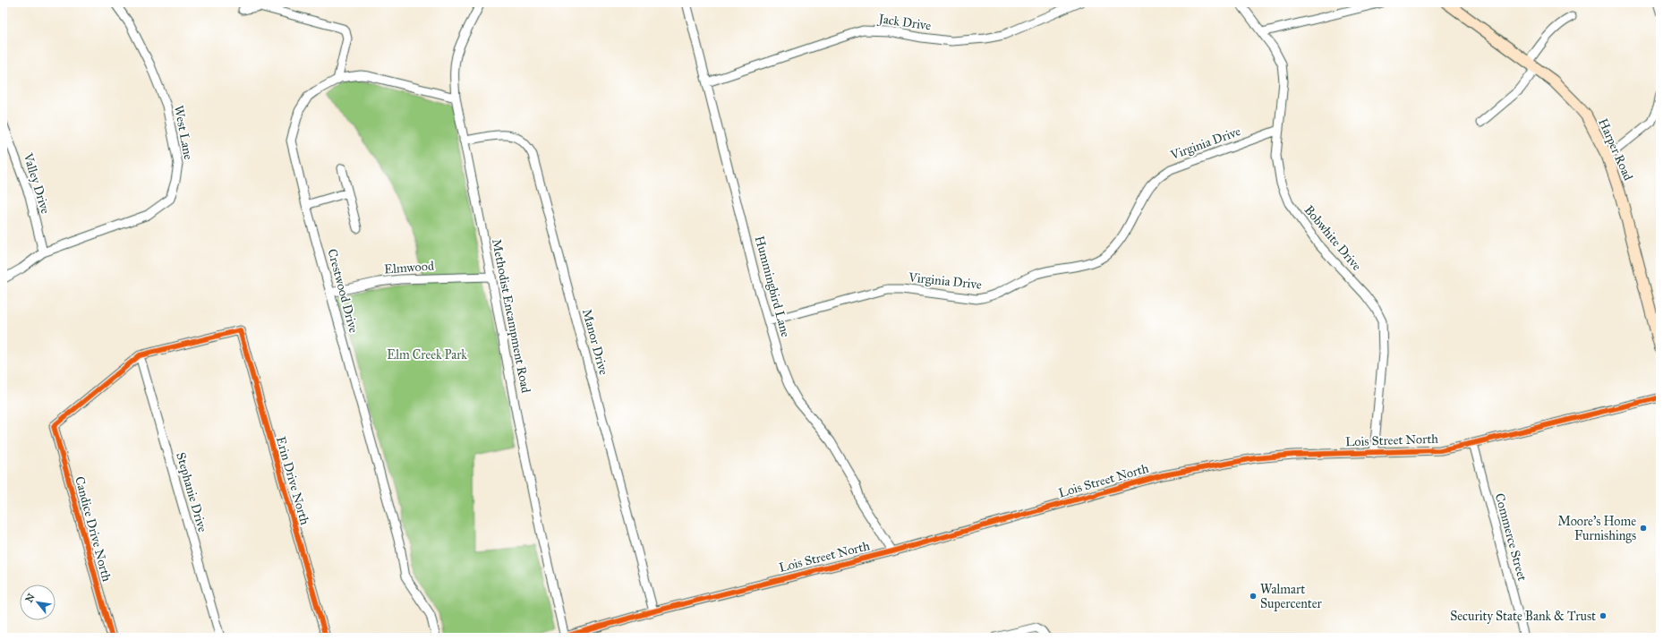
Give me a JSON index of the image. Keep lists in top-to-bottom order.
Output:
{
  "streets": {
    "main road": ["Harper Road"],
    "street": [
      "Jack Drive",
      "West Lane",
      "Virginia Drive",
      "Valley Drive",
      "Bobwhite Drive",
      "Elmwood",
      "Hummingbird Lane",
      "Crestwood Drive",
      "Methodist Encampment Road",
      "Manor Drive",
      "Lois Street North",
      "Erin Drive North",
      "Stephanie Drive",
      "Candice Drive North",
      "Commerce Street"
    ]
  },
  "crossings": [
    ["Jack Drive", "Hummingbird Lane"],
    ["West Lane", "Valley Drive"],
    ["Virginia Drive", "Bobwhite Drive"],
    ["Virginia Drive", "Hummingbird Lane"],
    ["Bobwhite Drive", "Lois Street North"],
    ["Elmwood", "Crestwood Drive"],
    ["Elmwood", "Methodist Encampment Road"],
    ["Hummingbird Lane", "Lois Street North"],
    ["Crestwood Drive", "Methodist Encampment Road"],
    ["Methodist Encampment Road", "Manor Drive"],
    ["Methodist Encampment Road", "Lois Street North"],
    ["Manor Drive", "Lois Street North"],
    ["Lois Street North", "Commerce Street"],
    ["Erin Drive North", "Stephanie Drive"],
    ["Erin Drive North", "Candice Drive North"],
    ["Stephanie Drive", "Candice Drive North"]
  ],
  "parks": ["Elm Creek Park"],
  "places": ["Moore's Home Furnishings", "Walmart Supercenter", "Security State Bank & Trust"],
  "north": "top left"
}
